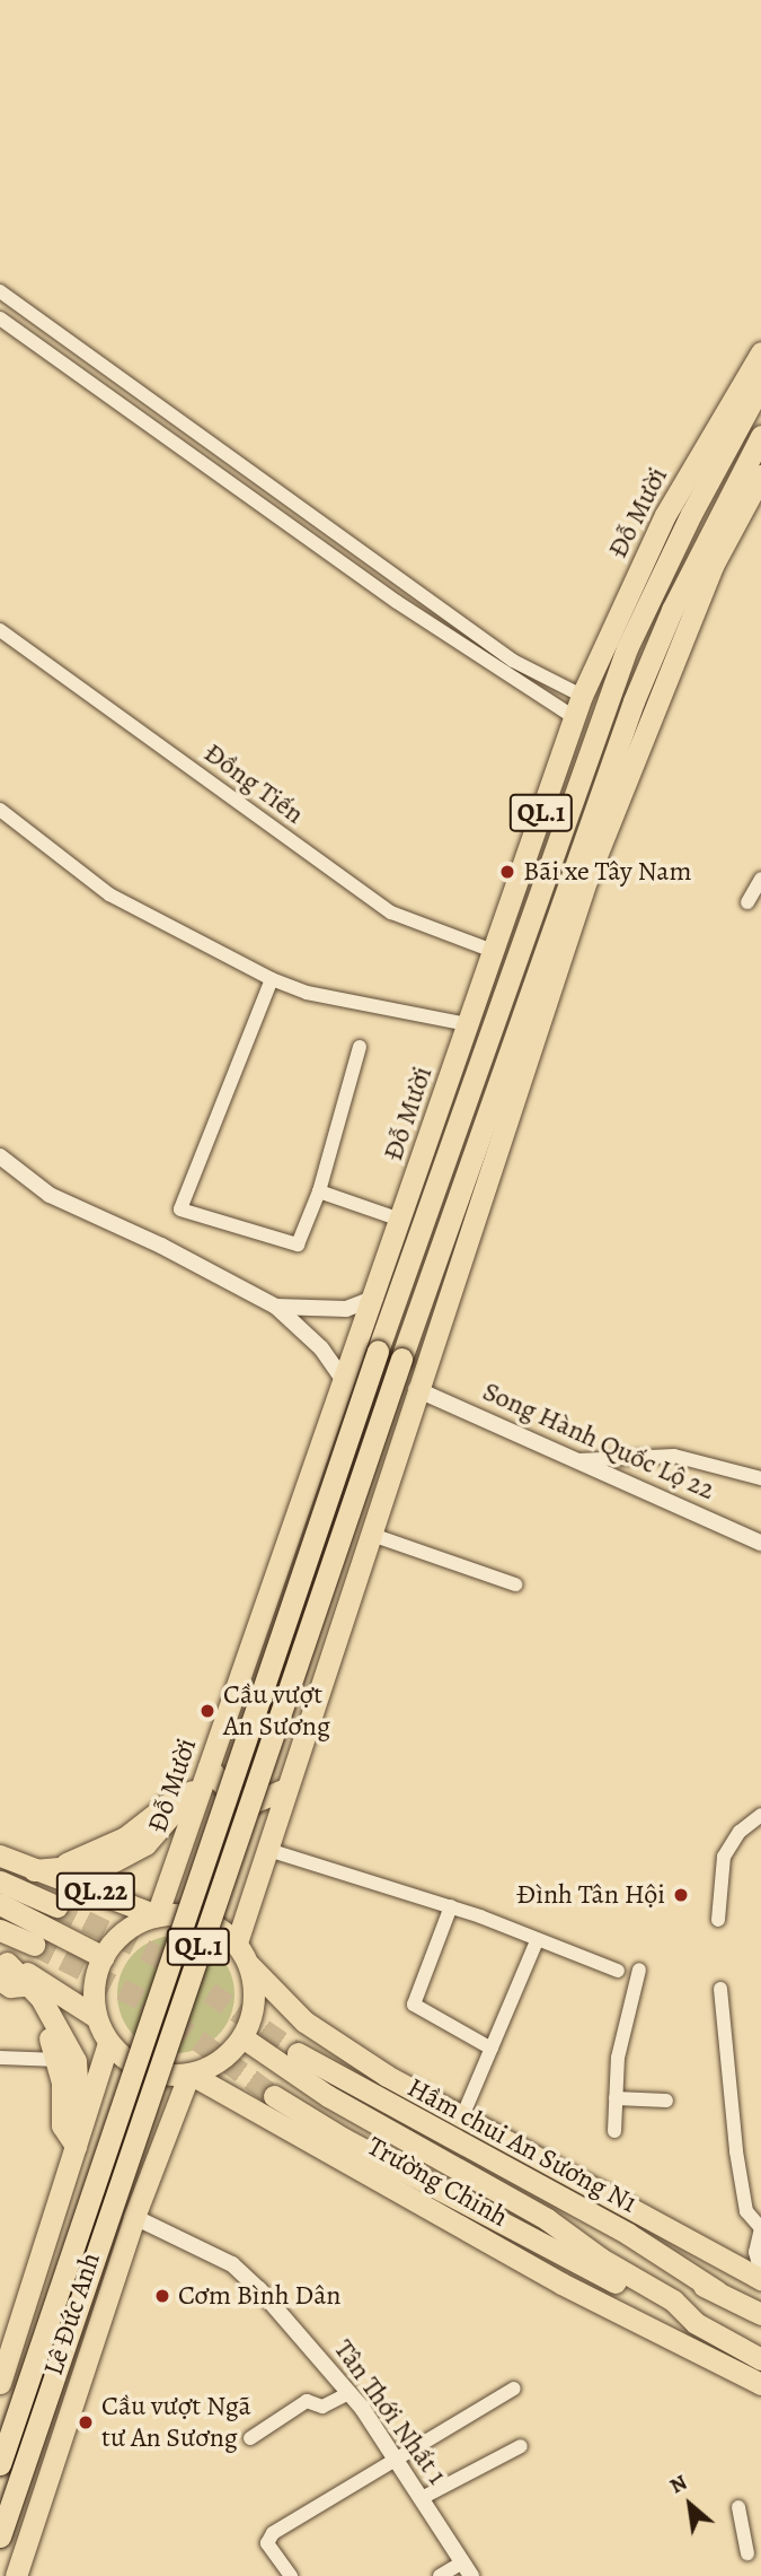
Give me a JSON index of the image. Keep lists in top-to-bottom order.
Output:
{
  "streets": {
    "main road": [
      "Đỗ Mười",
      "QL.1",
      "QL.22",
      "Hầm chui An Sương N1",
      "Trường Chinh",
      "Lê Đức Anh"
    ],
    "street": ["Đồng Tiến", "Song Hành Quốc Lộ 22", "Tân Thới Nhất 1"]
  },
  "crossings": [
    ["Đỗ Mười", "Đồng Tiến"],
    ["Đỗ Mười", "QL.1"],
    ["Đỗ Mười", "QL.22"],
    ["Đỗ Mười", "Trường Chinh"],
    ["Đỗ Mười", "Lê Đức Anh"],
    ["QL.1", "Song Hành Quốc Lộ 22"],
    ["QL.1", "QL.22"],
    ["QL.1", "Trường Chinh"],
    ["QL.1", "Lê Đức Anh"],
    ["QL.22", "Trường Chinh"],
    ["QL.22", "Lê Đức Anh"],
    ["Hầm chui An Sương N1", "Trường Chinh"],
    ["Trường Chinh", "Lê Đức Anh"],
    ["Lê Đức Anh", "Tân Thới Nhất 1"]
  ],
  "places": [
    "Bãi xe Tây Nam",
    "Cầu vượt An Sương",
    "Đình Tân Hội",
    "Cơm Bình Dân",
    "Cầu vượt Ngã tư An Sương"
  ],
  "north": "top left"
}
